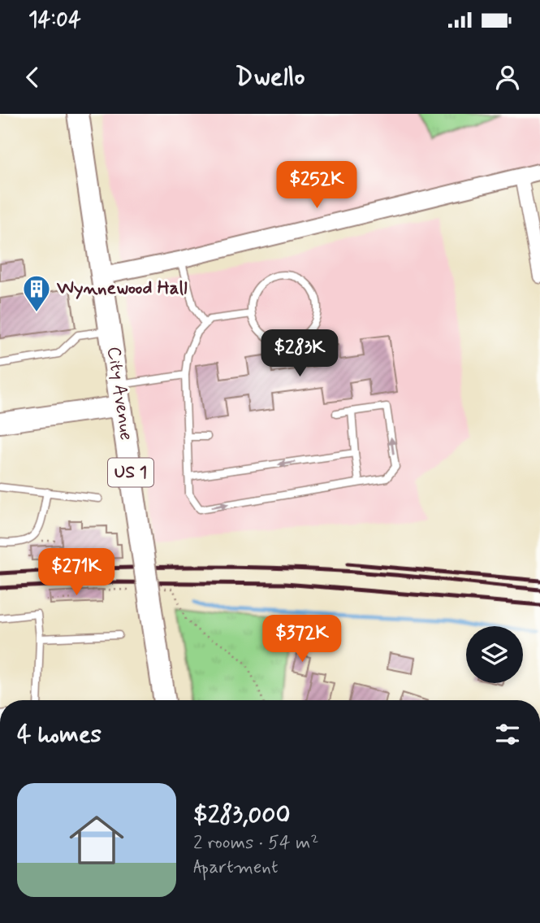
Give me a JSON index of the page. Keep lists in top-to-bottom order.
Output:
{
  "streets": {
    "highway": ["City Avenue", "US 1"]
  },
  "places": {
    "building": ["Wynnewood Hall"]
  },
  "page": {
    "status": "14:04",
    "header": "Dwello",
    "price": [
      "$252K",
      "$283K",
      "$271K",
      "$372K"
    ],
    "heading": "4 homes",
    "list": [
      {
        "name": "$283,000",
        "note": "2 rooms · 54 m² · Apartment"
      }
    ]
  }
}
